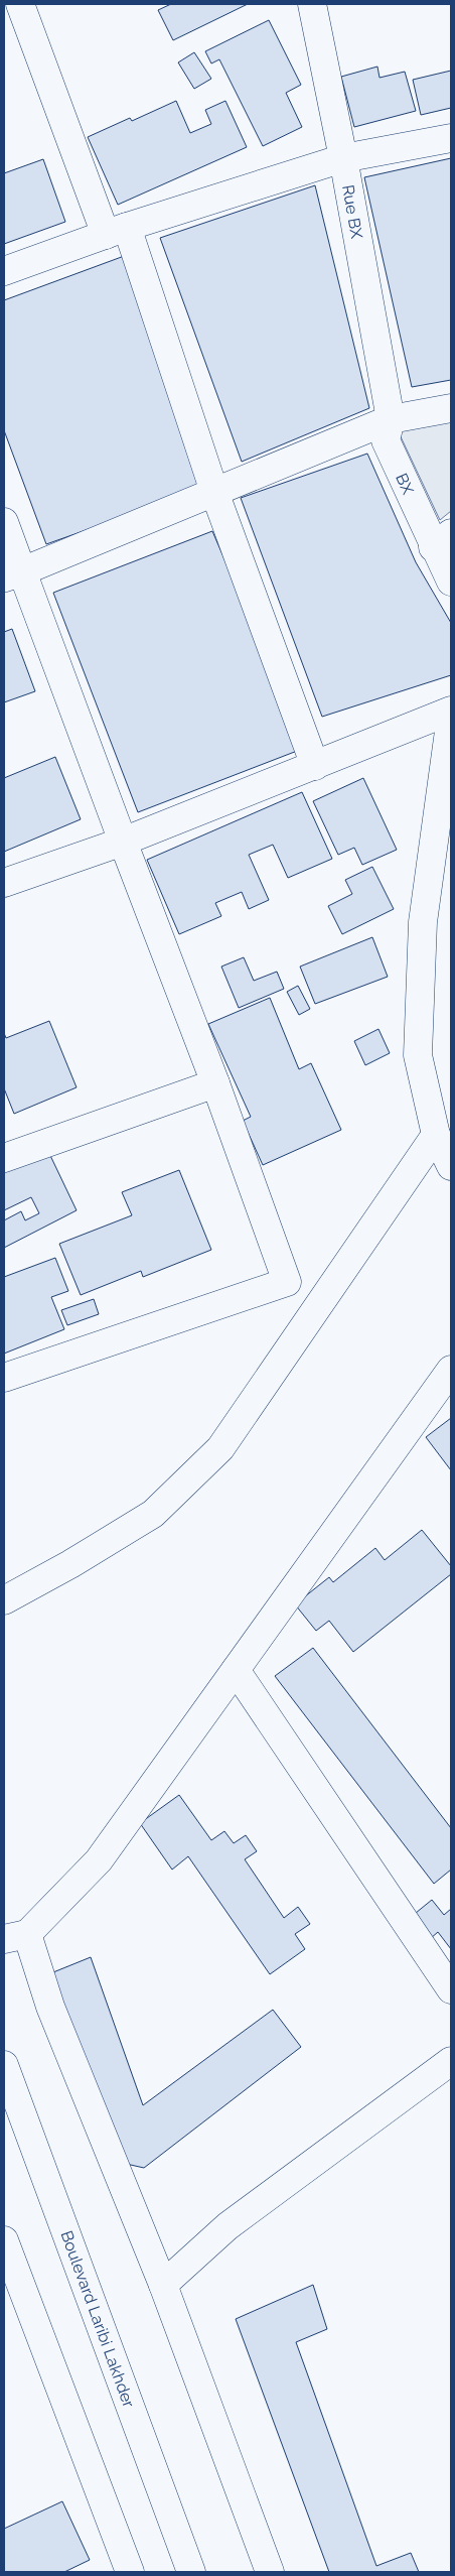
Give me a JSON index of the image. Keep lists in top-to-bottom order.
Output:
{
  "streets": {
    "street": ["Rue BX", "BX", "Boulevard Laribi Lakhder"]
  },
  "crossings": [
    ["Rue BX", "BX"]
  ]
}
